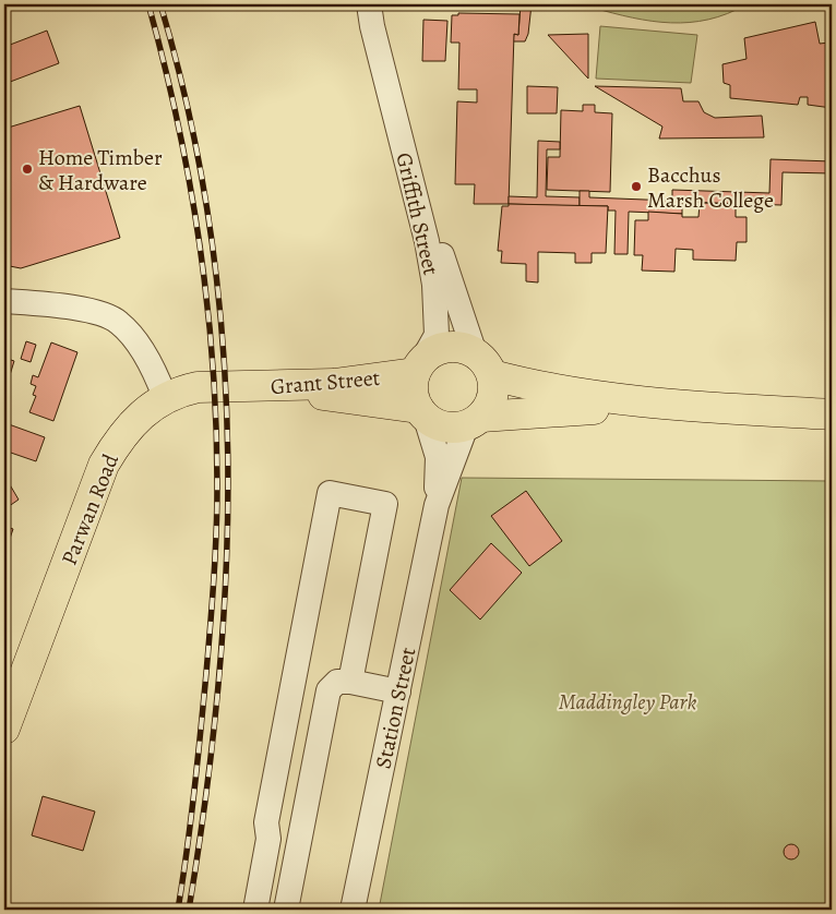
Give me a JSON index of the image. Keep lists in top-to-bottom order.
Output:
{
  "streets": {
    "main road": ["Grant Street", "Parwan Road"],
    "street": ["Griffith Street", "Station Street"]
  },
  "crossings": [
    ["Griffith Street", "Grant Street"],
    ["Griffith Street", "Station Street"],
    ["Grant Street", "Parwan Road"],
    ["Grant Street", "Station Street"]
  ],
  "parks": ["Maddingley Park"],
  "places": ["Home Timber & Hardware", "Bacchus Marsh College"]
}
